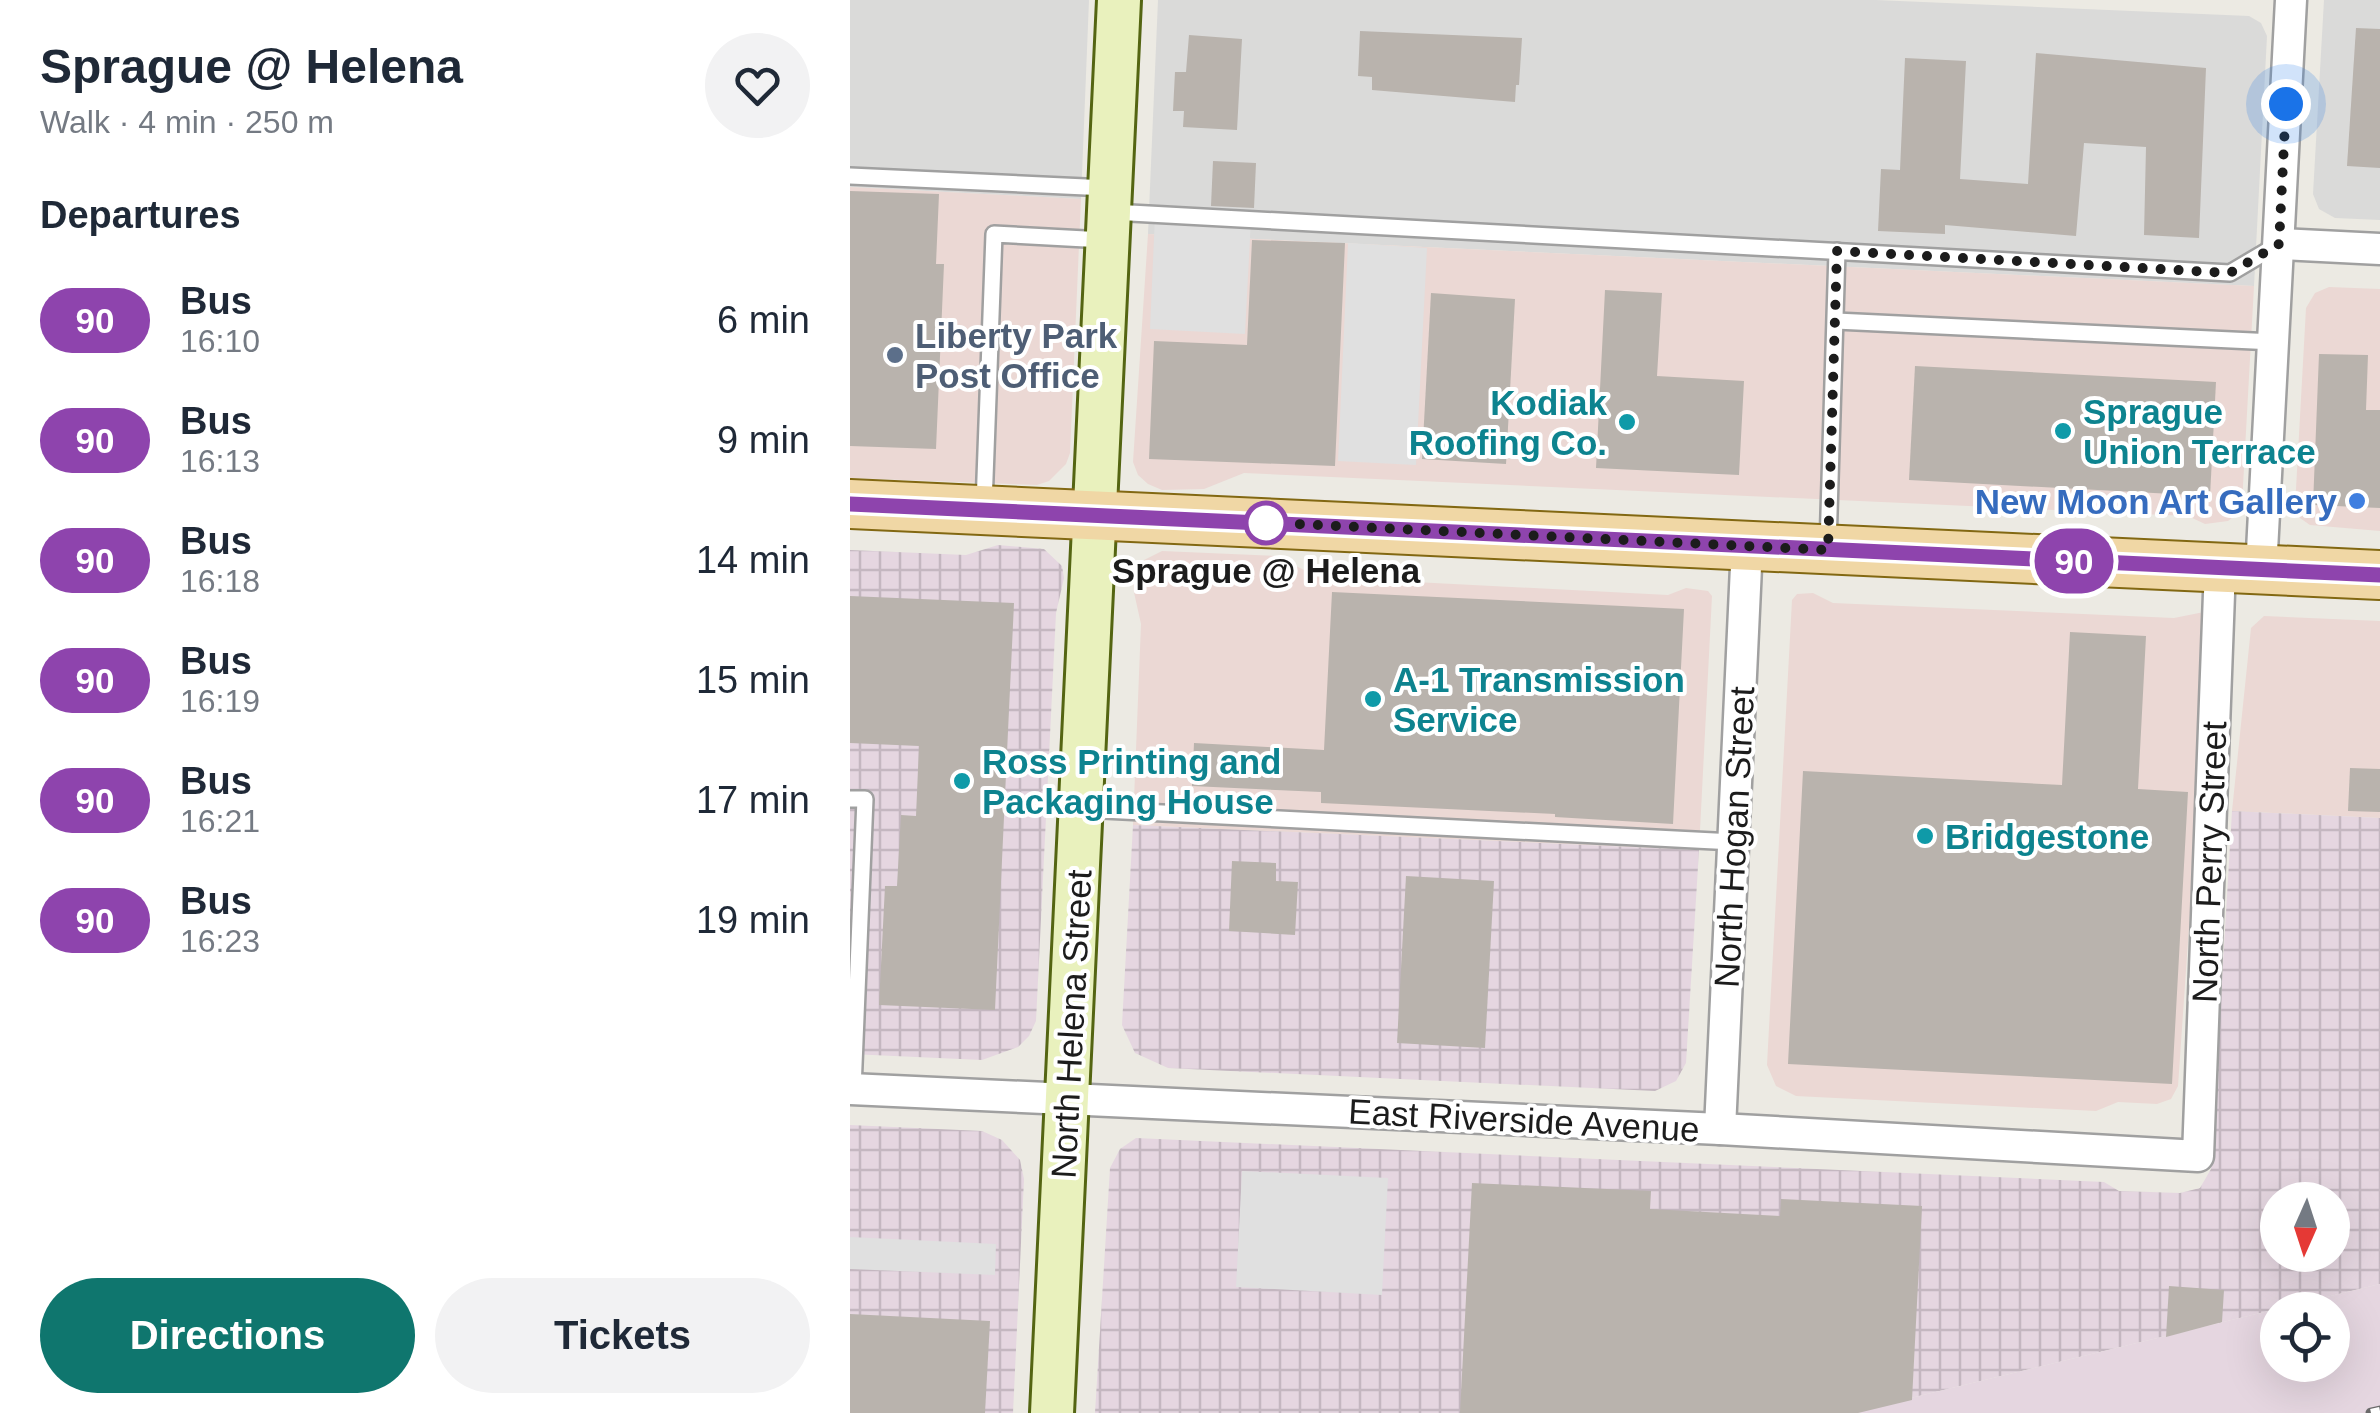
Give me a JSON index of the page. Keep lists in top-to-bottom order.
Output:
{
  "streets": {
    "street": [
      "North Hogan Street",
      "North Perry Street",
      "North Helena Street",
      "East Riverside Avenue"
    ]
  },
  "crossings": [
    ["North Hogan Street", "East Riverside Avenue"],
    ["North Perry Street", "East Riverside Avenue"],
    ["North Helena Street", "East Riverside Avenue"]
  ],
  "places": [
    "Liberty Park Post Office",
    "Kodiak Roofing Co.",
    "Sprague Union Terrace",
    "New Moon Art Gallery",
    "Sprague @ Helena",
    "A-1 Transmission Service",
    "Ross Printing and Packaging House",
    "Bridgestone"
  ],
  "lines": ["bus line 90"],
  "north": "bottom",
  "page": {
    "heading": [
      ["Sprague @ Helena", "Walk · 4 min · 250 m"],
      "Departures"
    ],
    "on_map": "90",
    "list": [
      {
        "mark": "90",
        "name": "Bus",
        "note": "16:10",
        "value": "6 min"
      },
      {
        "mark": "90",
        "name": "Bus",
        "note": "16:13",
        "value": "9 min"
      },
      {
        "mark": "90",
        "name": "Bus",
        "note": "16:18",
        "value": "14 min"
      },
      {
        "mark": "90",
        "name": "Bus",
        "note": "16:19",
        "value": "15 min"
      },
      {
        "mark": "90",
        "name": "Bus",
        "note": "16:21",
        "value": "17 min"
      },
      {
        "mark": "90",
        "name": "Bus",
        "note": "16:23",
        "value": "19 min"
      }
    ],
    "buttons": ["Directions", "Tickets"]
  }
}
